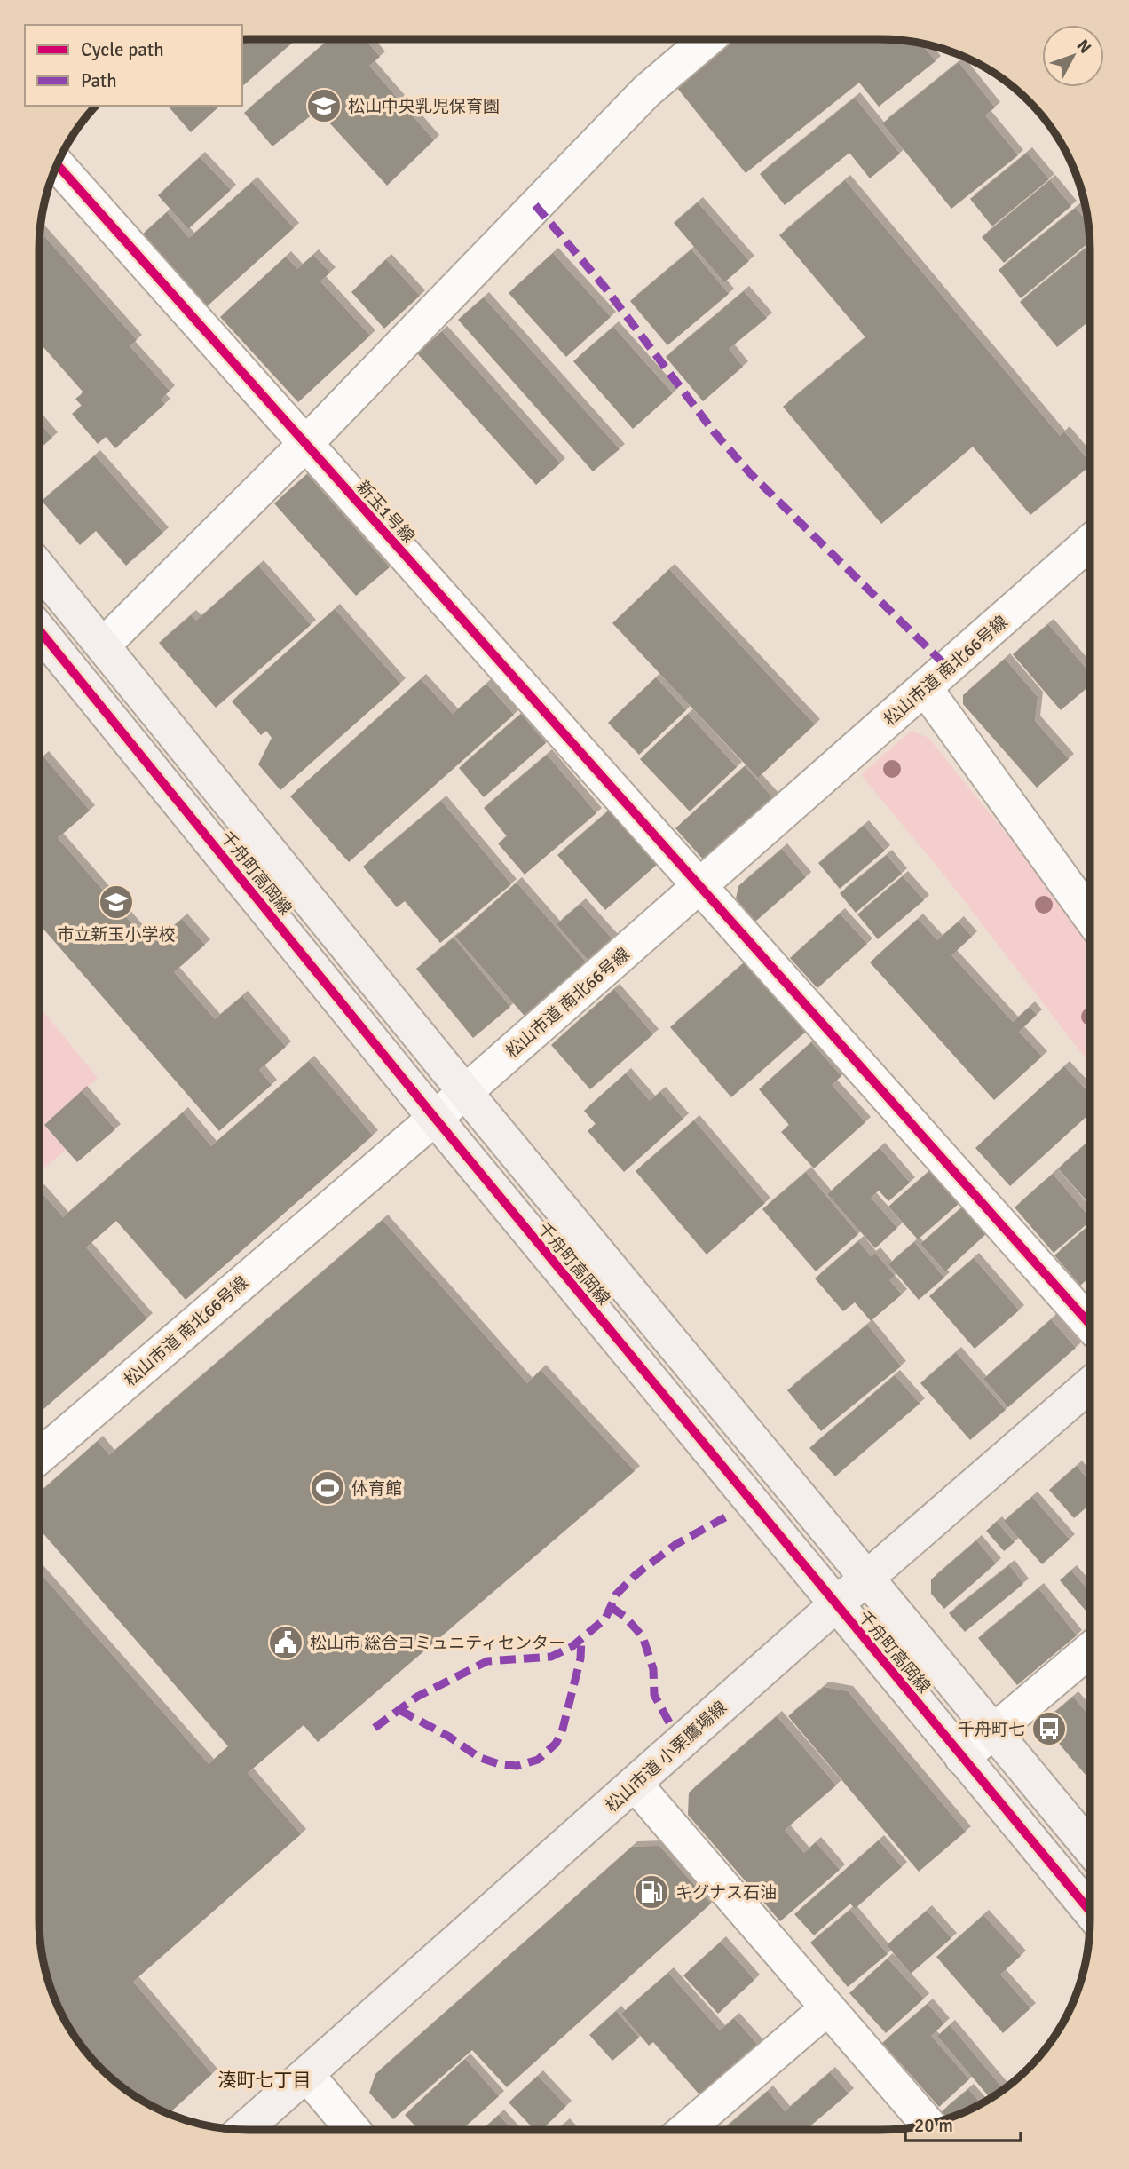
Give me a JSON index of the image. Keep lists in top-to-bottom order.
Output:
{
  "streets": {
    "street": [
      "新玉1号線",
      "松山市道 南北66号線",
      "千舟町高岡線",
      "松山市道 小栗鷹場線"
    ]
  },
  "crossings": [
    ["新玉1号線", "松山市道 南北66号線"],
    ["松山市道 南北66号線", "千舟町高岡線"],
    ["千舟町高岡線", "松山市道 小栗鷹場線"]
  ],
  "districts": ["湊町七丁目"],
  "places": {
    "school or university": ["松山中央乳児保育園", "市立新玉小学校"],
    "sports": ["体育館"],
    "public building": ["松山市 総合コミュニティセンター"],
    "bus stop": ["千舟町七"],
    "fuel station": ["キグナス石油"]
  },
  "legend": ["Cycle path", "Path"],
  "scale_bar": "20 m",
  "north": "top right"
}
